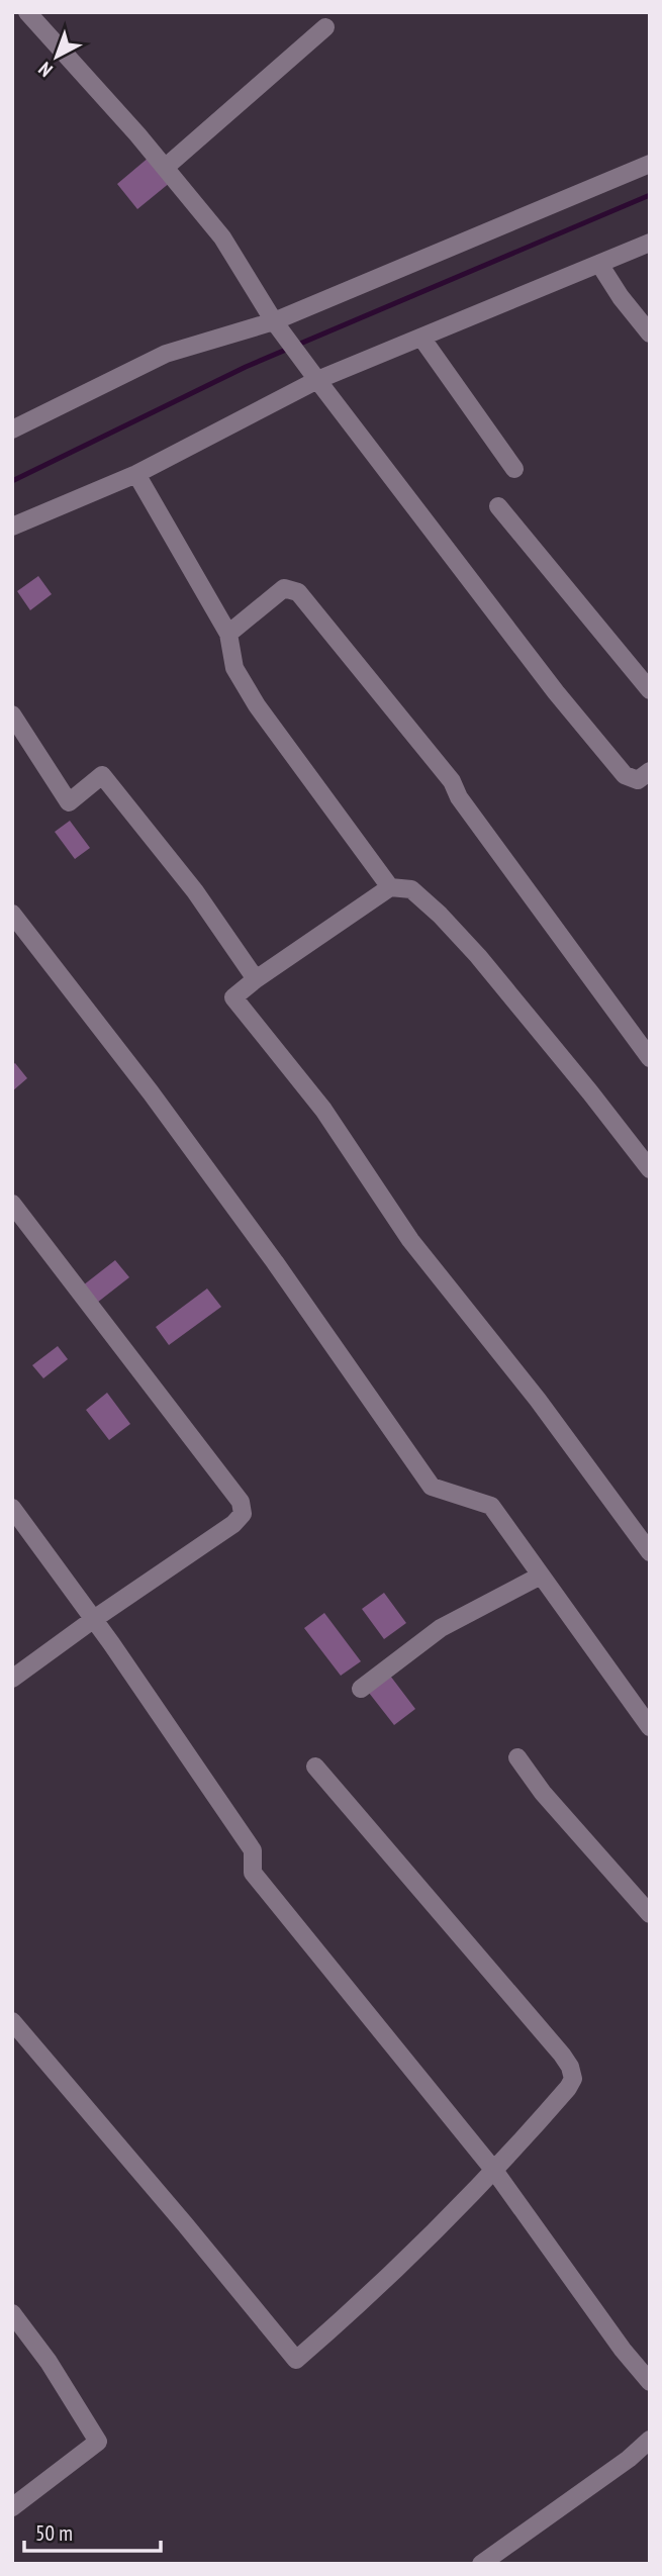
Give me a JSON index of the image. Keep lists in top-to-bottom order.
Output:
{
  "scale_bar": "50 m",
  "north": "bottom left"
}
